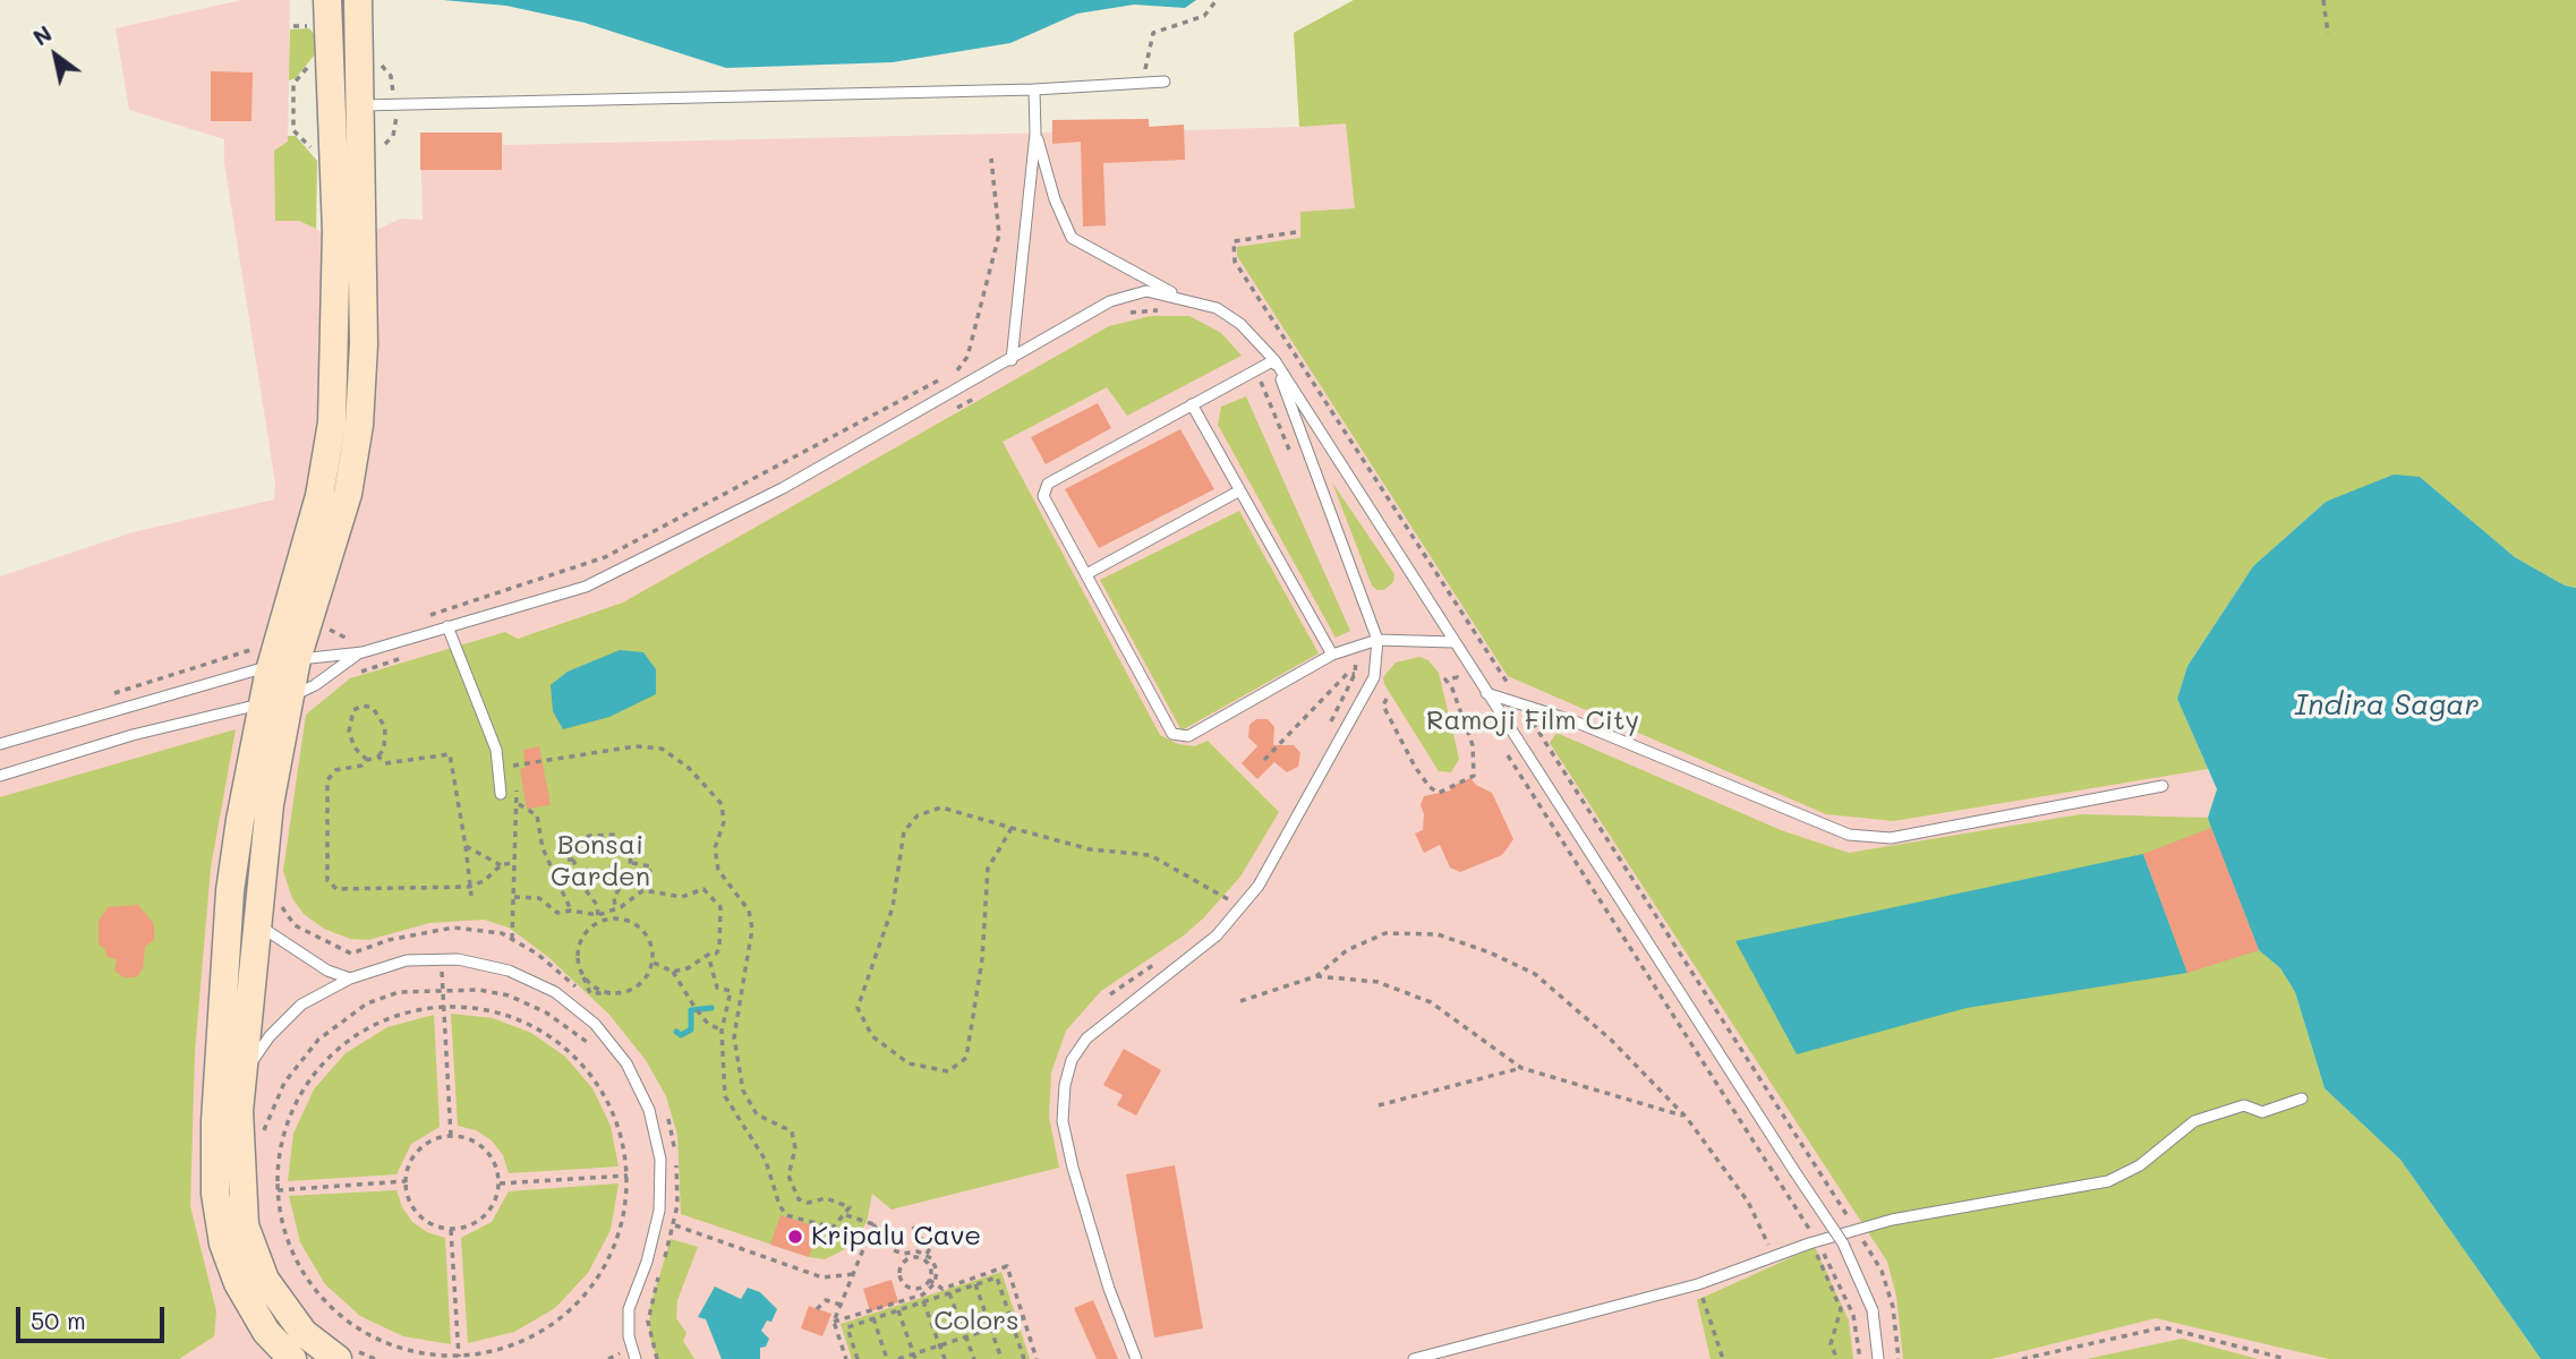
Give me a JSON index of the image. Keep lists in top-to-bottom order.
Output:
{
  "water": ["Indira Sagar"],
  "parks": ["Ramoji Film City", "Bonsai Garden", "Colors"],
  "places": ["Kripalu Cave"],
  "scale_bar": "50 m",
  "north": "top left"
}
